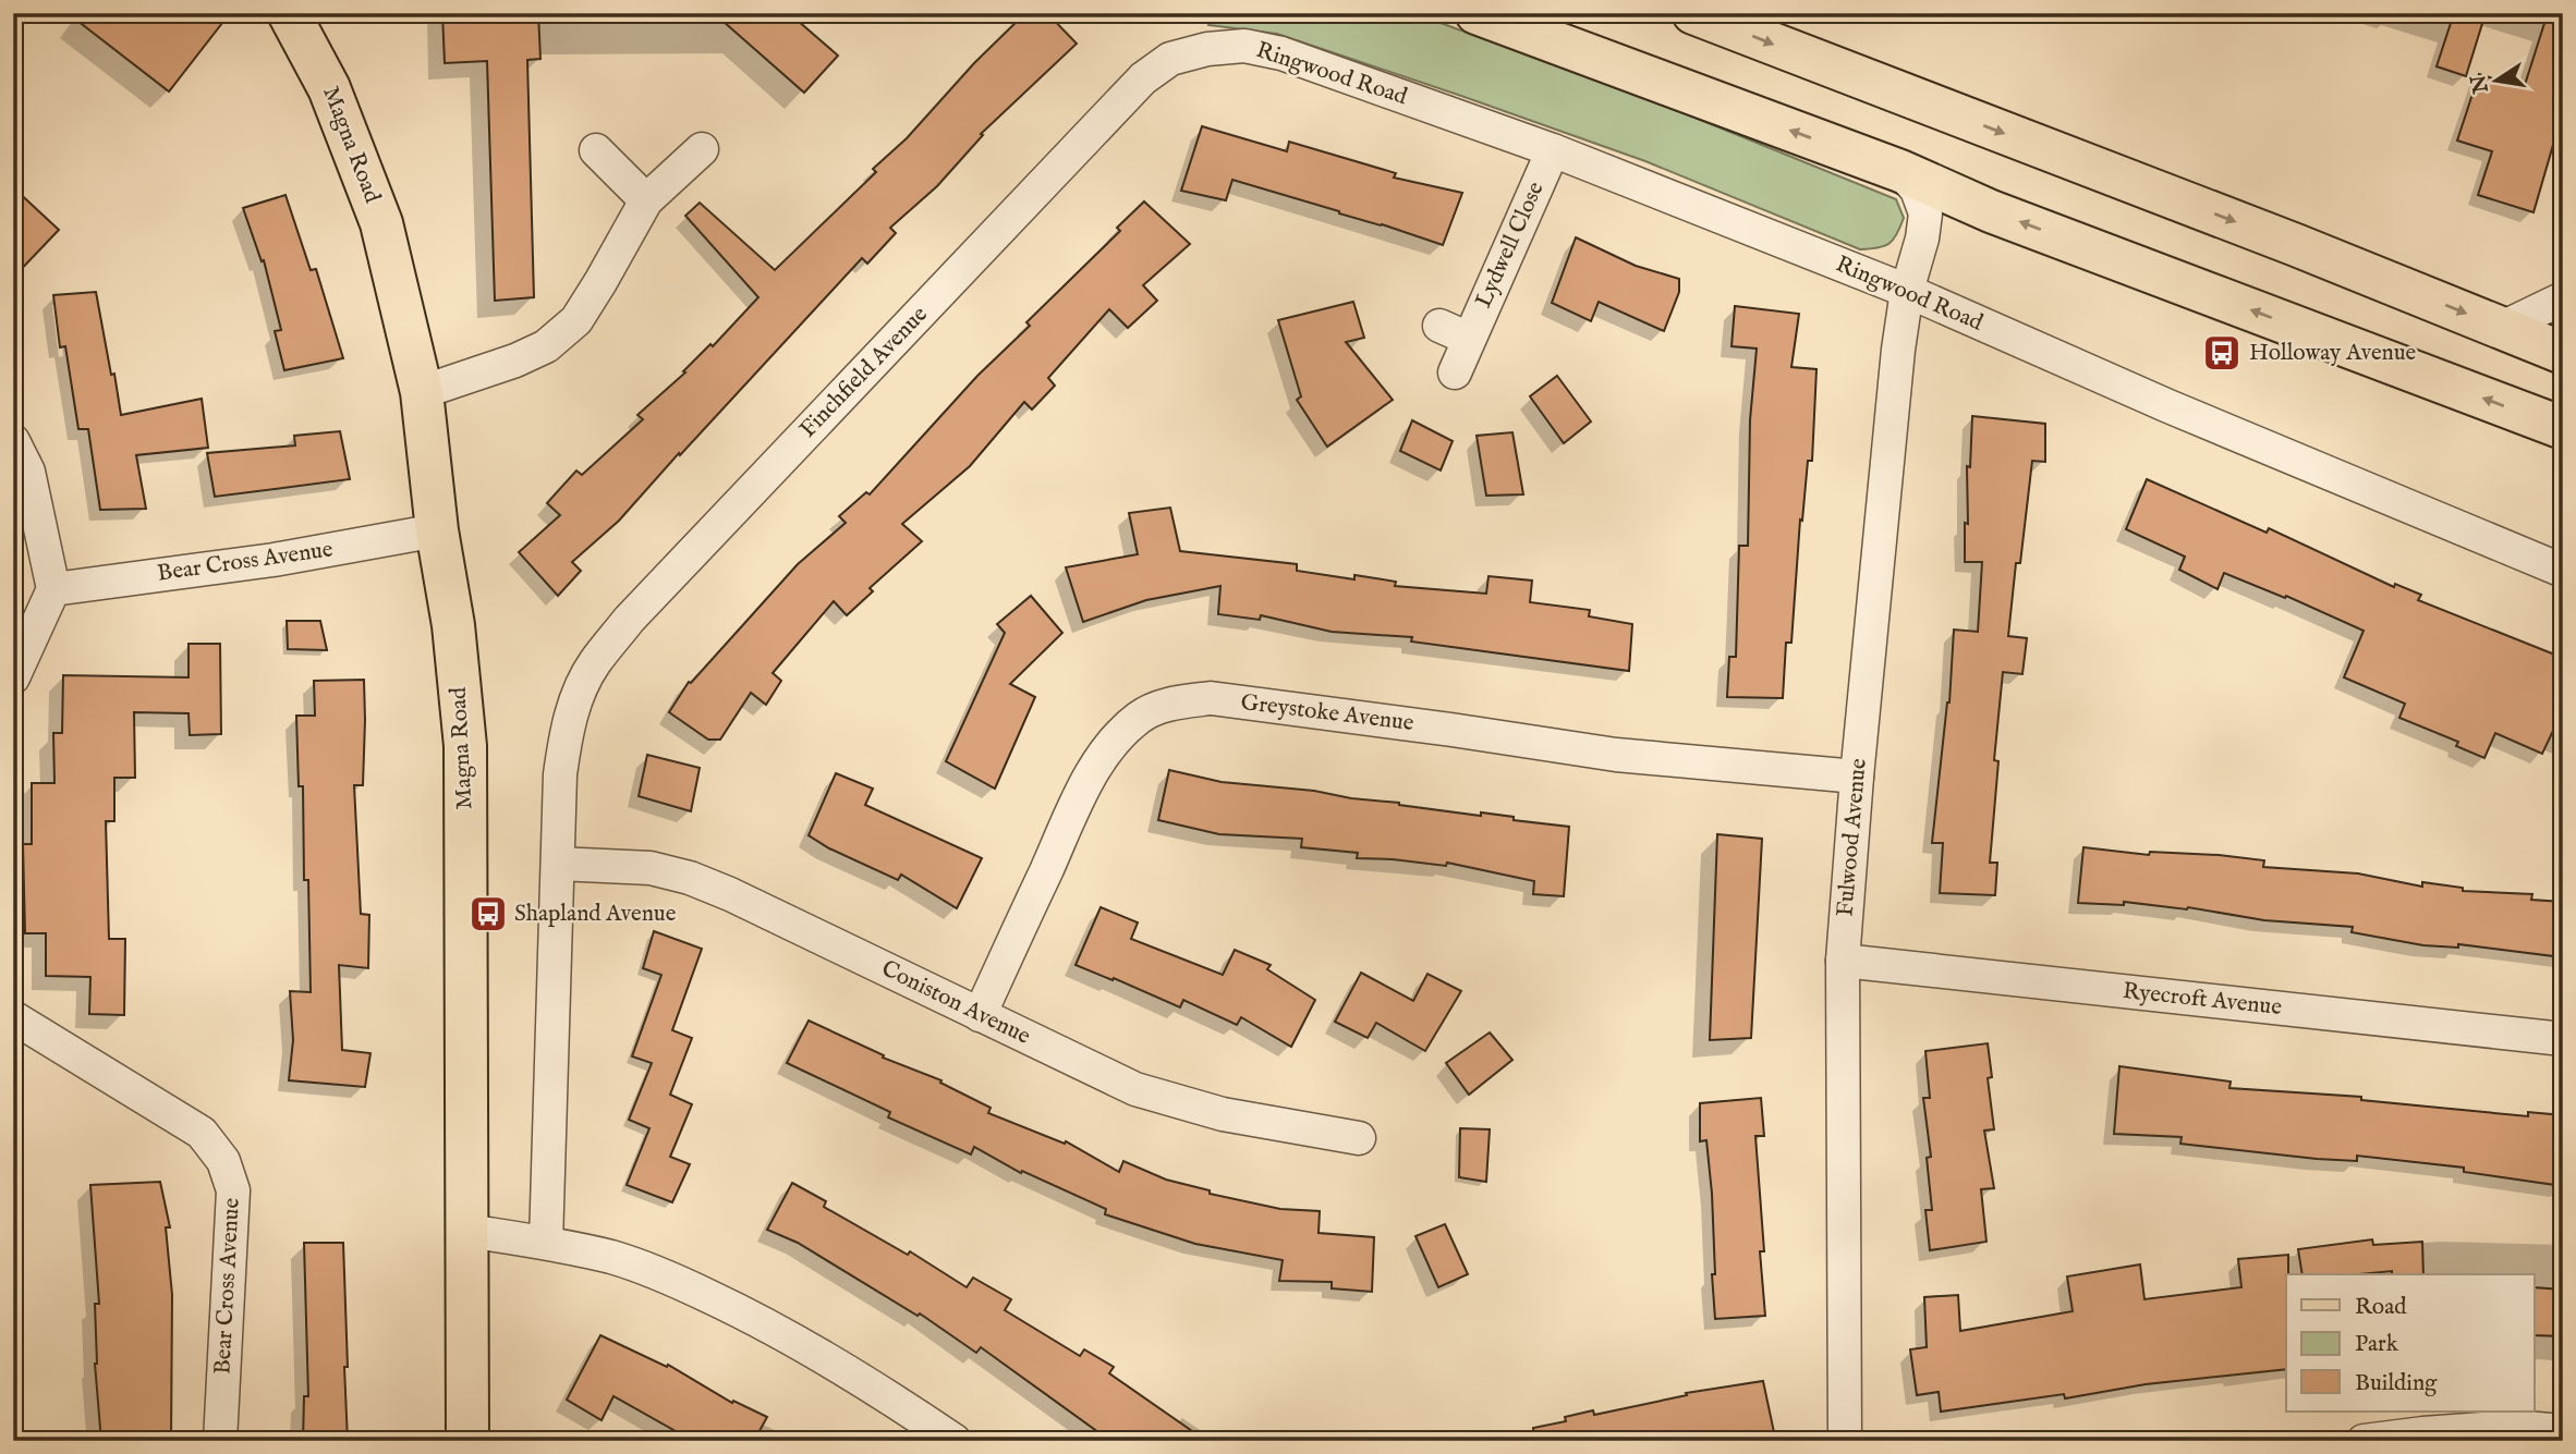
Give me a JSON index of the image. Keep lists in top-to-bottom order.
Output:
{
  "streets": {
    "main road": ["Magna Road"],
    "street": [
      "Ringwood Road",
      "Lydwell Close",
      "Finchfield Avenue",
      "Bear Cross Avenue",
      "Greystoke Avenue",
      "Fulwood Avenue",
      "Ryecroft Avenue",
      "Coniston Avenue"
    ]
  },
  "crossings": [
    ["Ringwood Road", "Lydwell Close"],
    ["Ringwood Road", "Finchfield Avenue"],
    ["Ringwood Road", "Fulwood Avenue"],
    ["Magna Road", "Bear Cross Avenue"],
    ["Finchfield Avenue", "Coniston Avenue"],
    ["Greystoke Avenue", "Fulwood Avenue"],
    ["Greystoke Avenue", "Coniston Avenue"],
    ["Fulwood Avenue", "Ryecroft Avenue"]
  ],
  "places": {
    "bus stop": ["Holloway Avenue", "Shapland Avenue"]
  },
  "legend": ["Road", "Park", "Building"],
  "north": "left"
}
